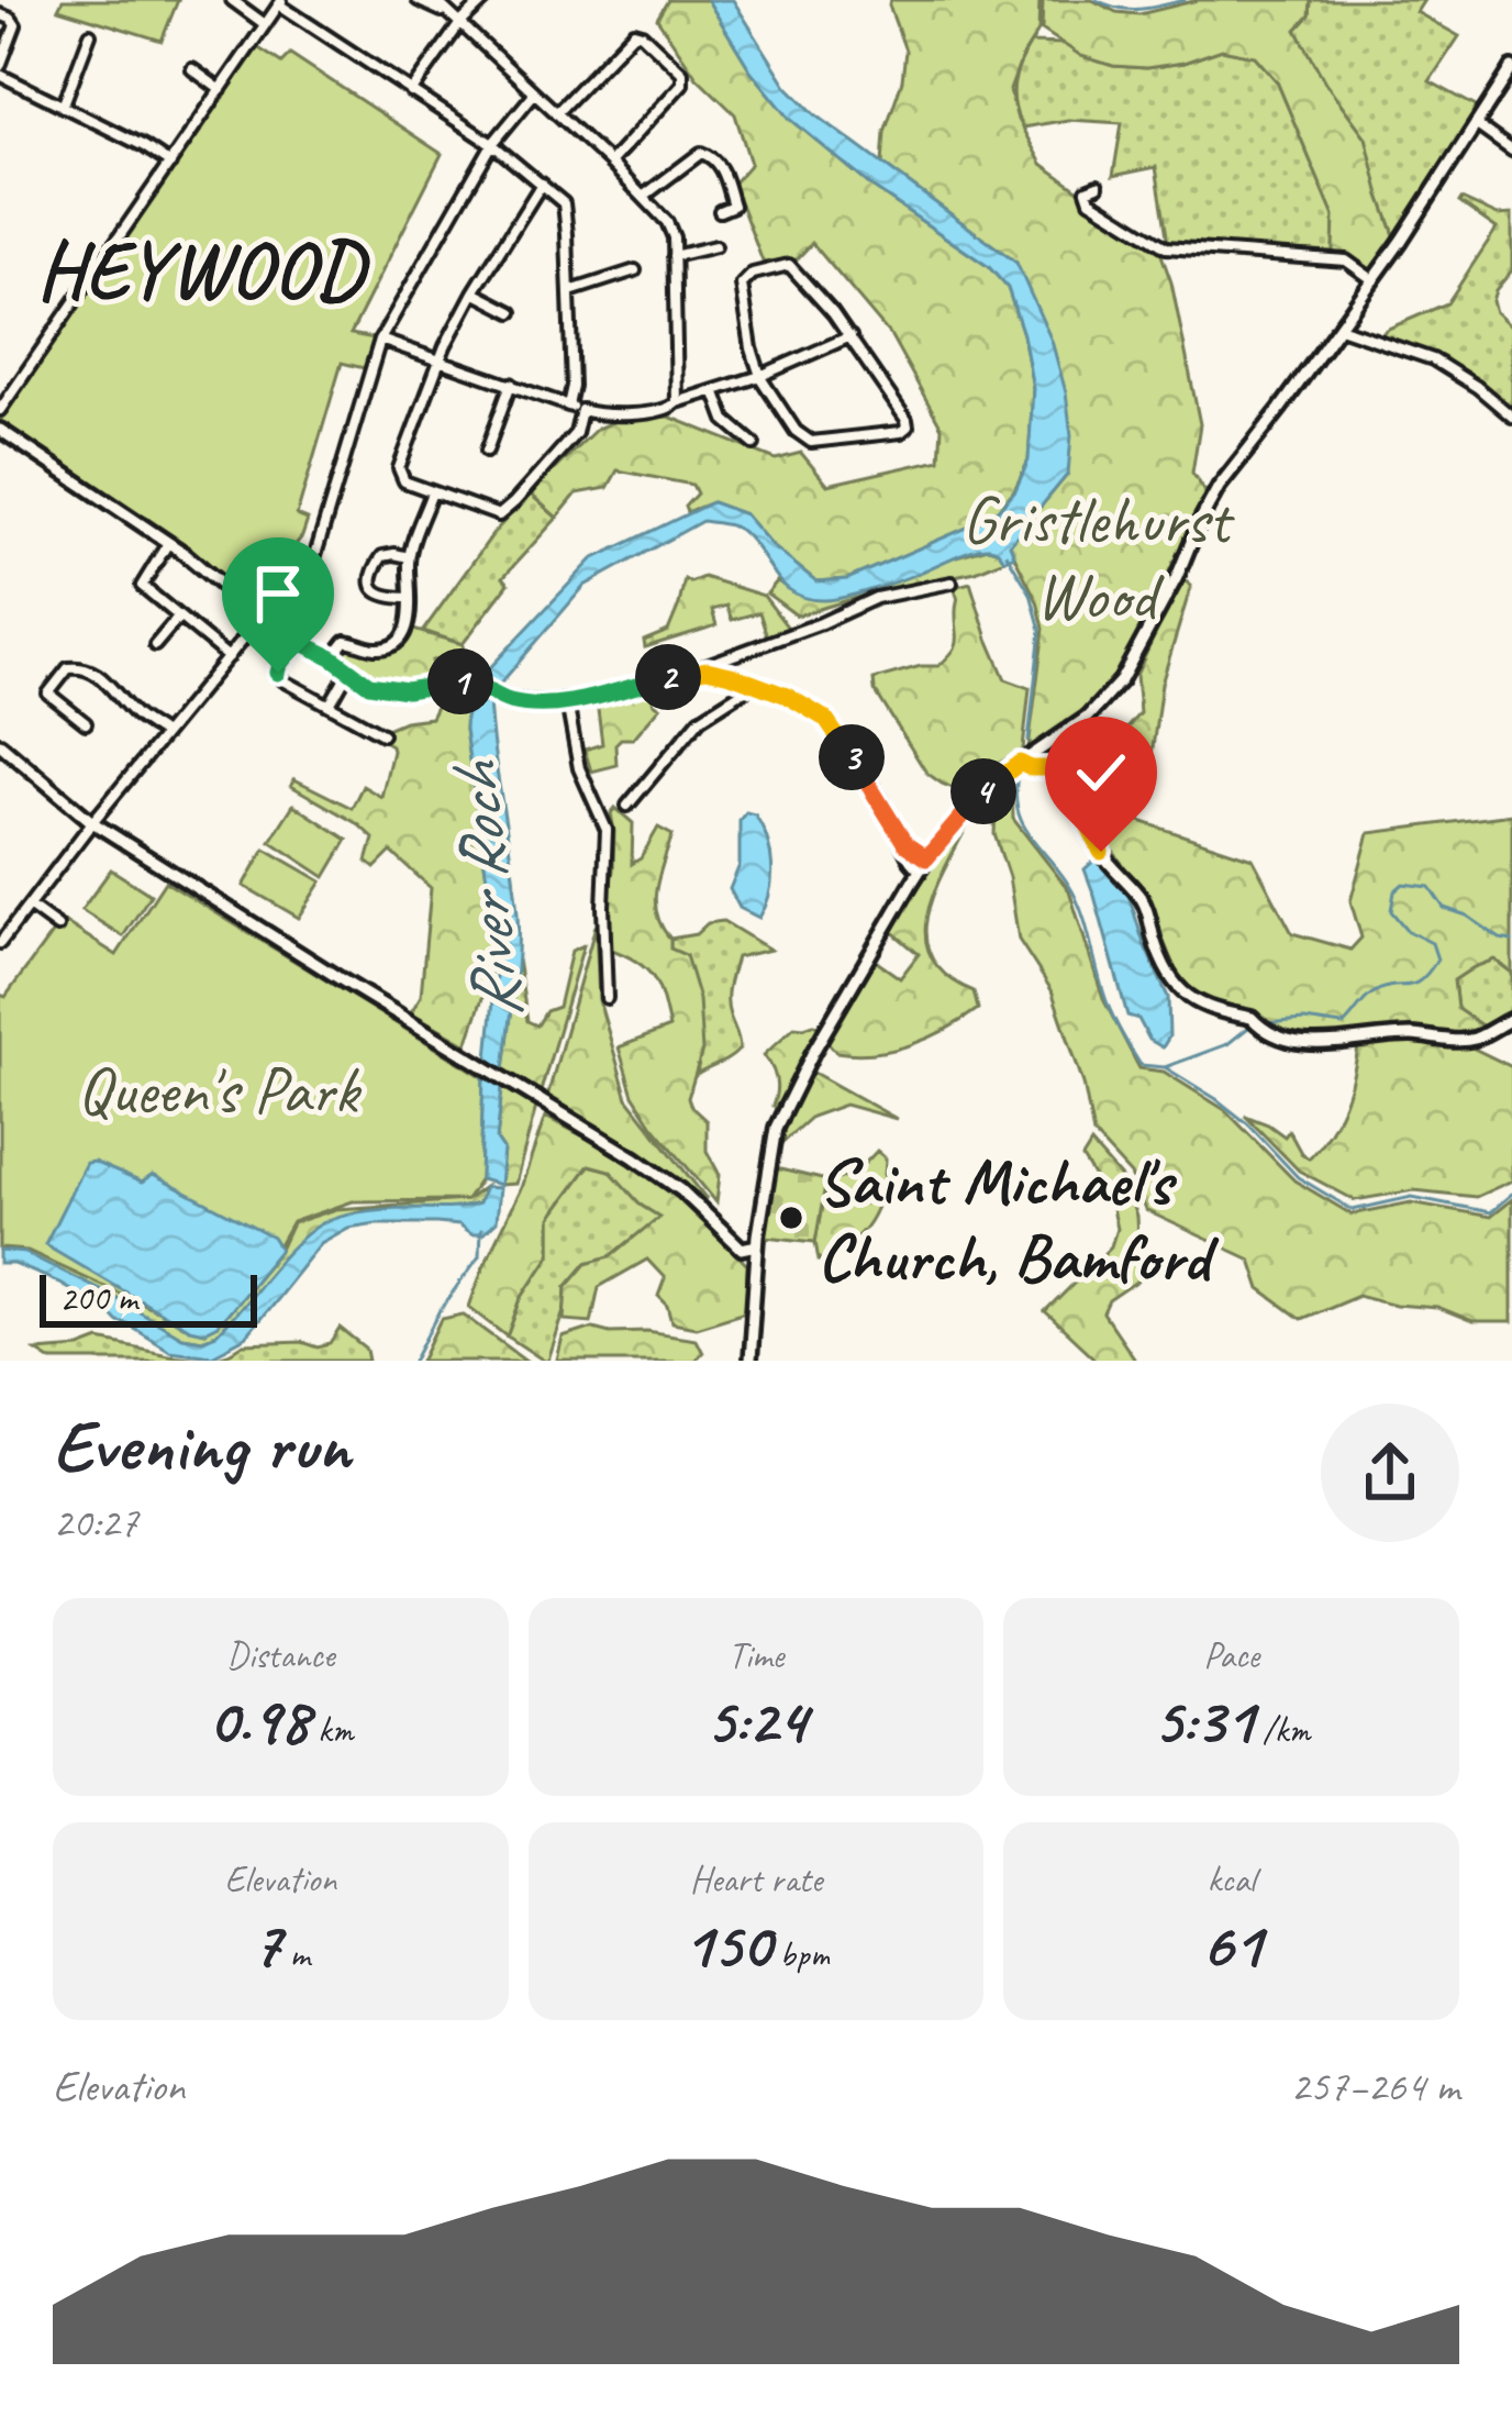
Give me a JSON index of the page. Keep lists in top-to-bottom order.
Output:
{
  "districts": ["HEYWOOD"],
  "water": ["River Roch"],
  "parks": ["Gristlehurst Wood", "Queen's Park"],
  "places": ["Saint Michael's Church, Bamford"],
  "scale_bar": "200 m",
  "page": {
    "pins": [
      "2",
      "1",
      "3",
      "4"
    ],
    "scale": "200 m",
    "heading": ["Evening run", "20:27"],
    "stats": [
      ["Distance", "0.98 km"],
      ["Time", "5:24"],
      ["Pace", "5:31 /km"],
      ["Elevation", "7 m"],
      ["Heart rate", "150 bpm"],
      ["kcal", "61"]
    ],
    "chart": ["Elevation", "257–264 m"]
  }
}
